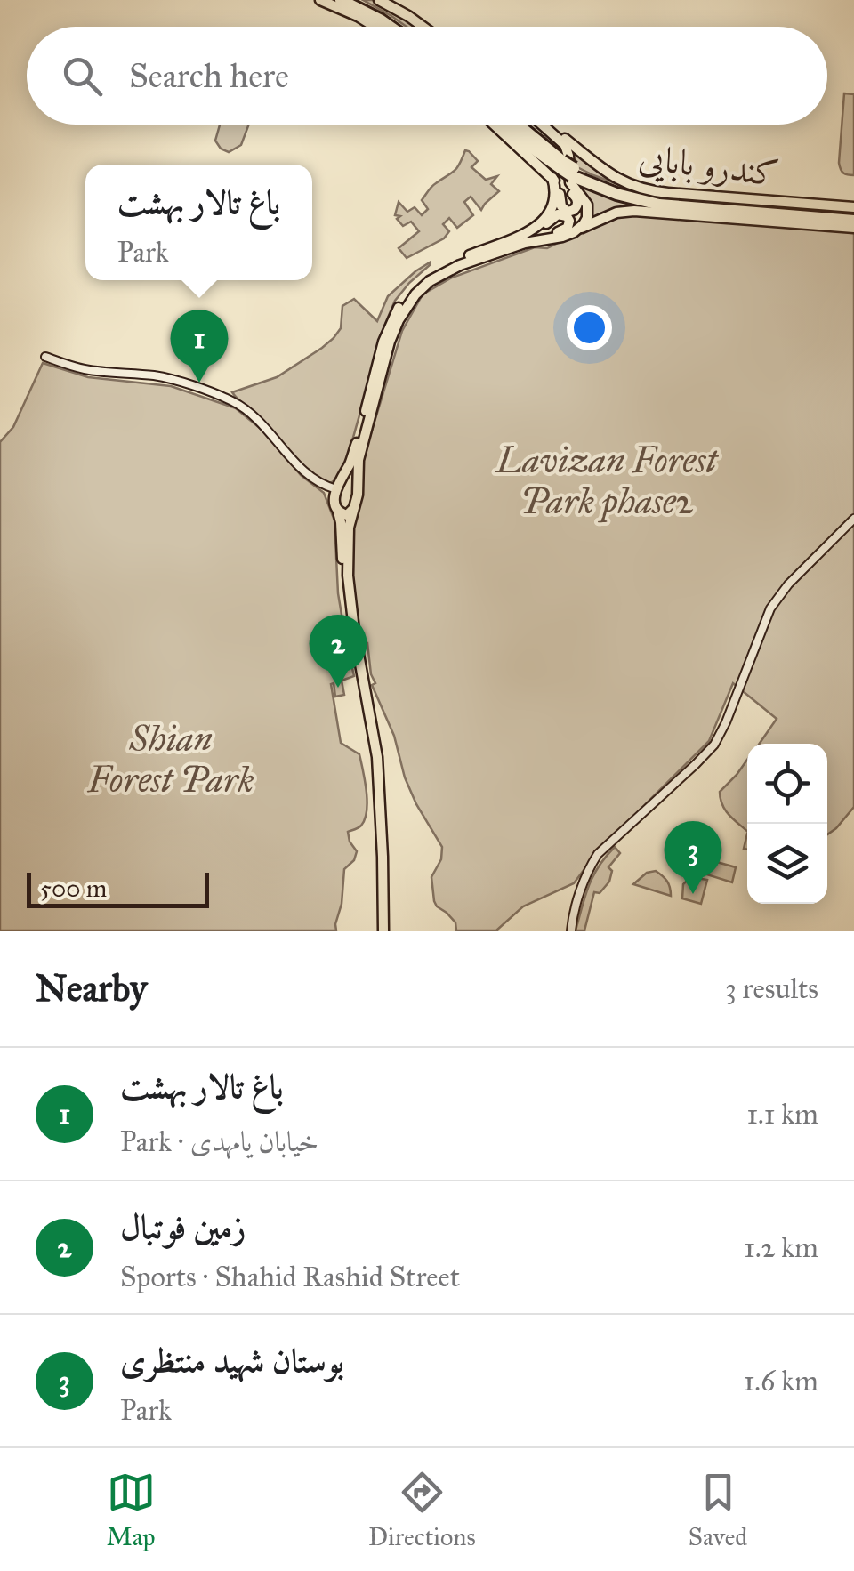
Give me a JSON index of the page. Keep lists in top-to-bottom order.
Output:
{
  "streets": {
    "main road": ["کندرو بابایی"]
  },
  "parks": ["Lavizan Forest Park phase2", "Shian Forest Park"],
  "scale_bar": "500 m",
  "page": {
    "search": "Search here",
    "popup": ["باغ تالار بهشت", "Park"],
    "pins": ["1", "2", "3"],
    "scale": "500 m",
    "heading": ["Nearby", "3 results"],
    "list": [
      {
        "mark": "1",
        "name": "باغ تالار بهشت",
        "note": "Park · خیابان یامهدی",
        "value": "1.1 km"
      },
      {
        "mark": "2",
        "name": "زمین فوتبال",
        "note": "Sports · Shahid Rashid Street",
        "value": "1.2 km"
      },
      {
        "mark": "3",
        "name": "بوستان شهید منتظری",
        "note": "Park",
        "value": "1.6 km"
      }
    ],
    "nav": ["Map", "Directions", "Saved"]
  }
}
